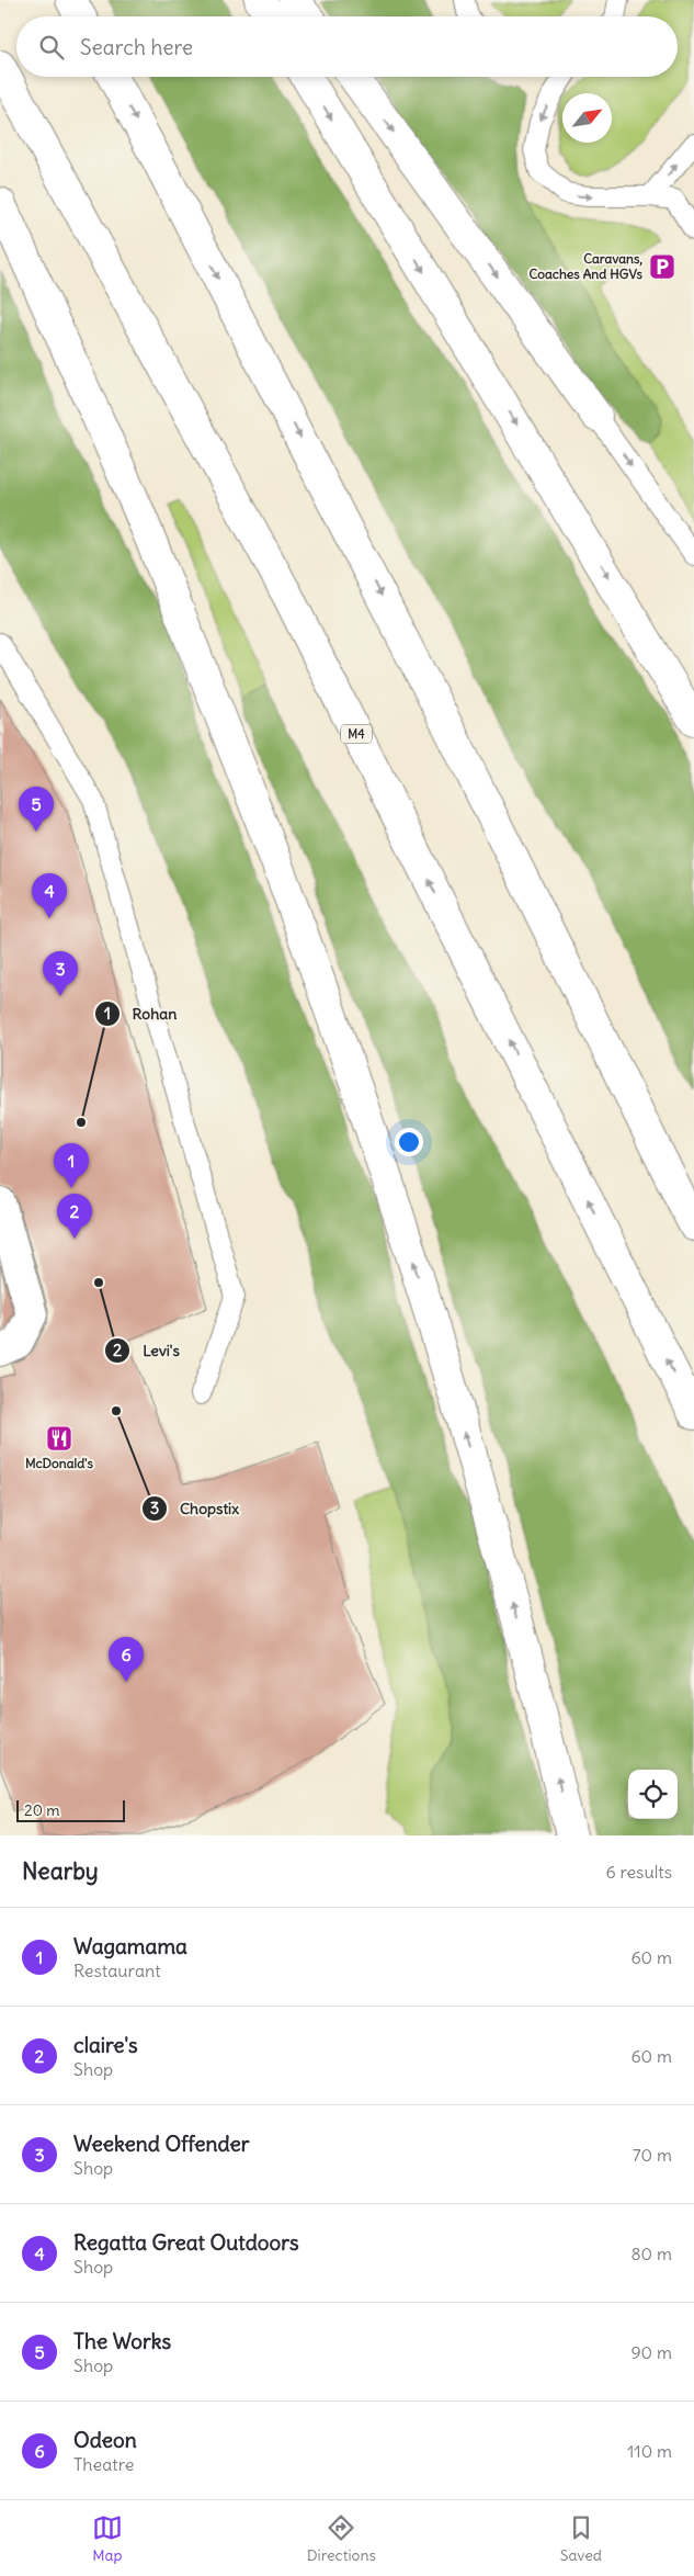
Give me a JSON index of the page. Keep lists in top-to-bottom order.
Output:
{
  "streets": {
    "main road": ["M4"]
  },
  "places": {
    "parking": ["Caravans, Coaches And HGVs"],
    "other": ["Rohan", "Levi's", "Chopstix"],
    "restaurant": ["McDonald's"]
  },
  "scale_bar": "20 m",
  "north": "top right",
  "page": {
    "search": "Search here",
    "pins": [
      "5",
      "4",
      "3",
      "1",
      "2",
      "6"
    ],
    "scale": "20 m",
    "heading": ["Nearby", "6 results"],
    "list": [
      {
        "mark": "1",
        "name": "Wagamama",
        "note": "Restaurant",
        "value": "60 m"
      },
      {
        "mark": "2",
        "name": "claire's",
        "note": "Shop",
        "value": "60 m"
      },
      {
        "mark": "3",
        "name": "Weekend Offender",
        "note": "Shop",
        "value": "70 m"
      },
      {
        "mark": "4",
        "name": "Regatta Great Outdoors",
        "note": "Shop",
        "value": "80 m"
      },
      {
        "mark": "5",
        "name": "The Works",
        "note": "Shop",
        "value": "90 m"
      },
      {
        "mark": "6",
        "name": "Odeon",
        "note": "Theatre",
        "value": "110 m"
      }
    ],
    "nav": ["Map", "Directions", "Saved"]
  }
}
